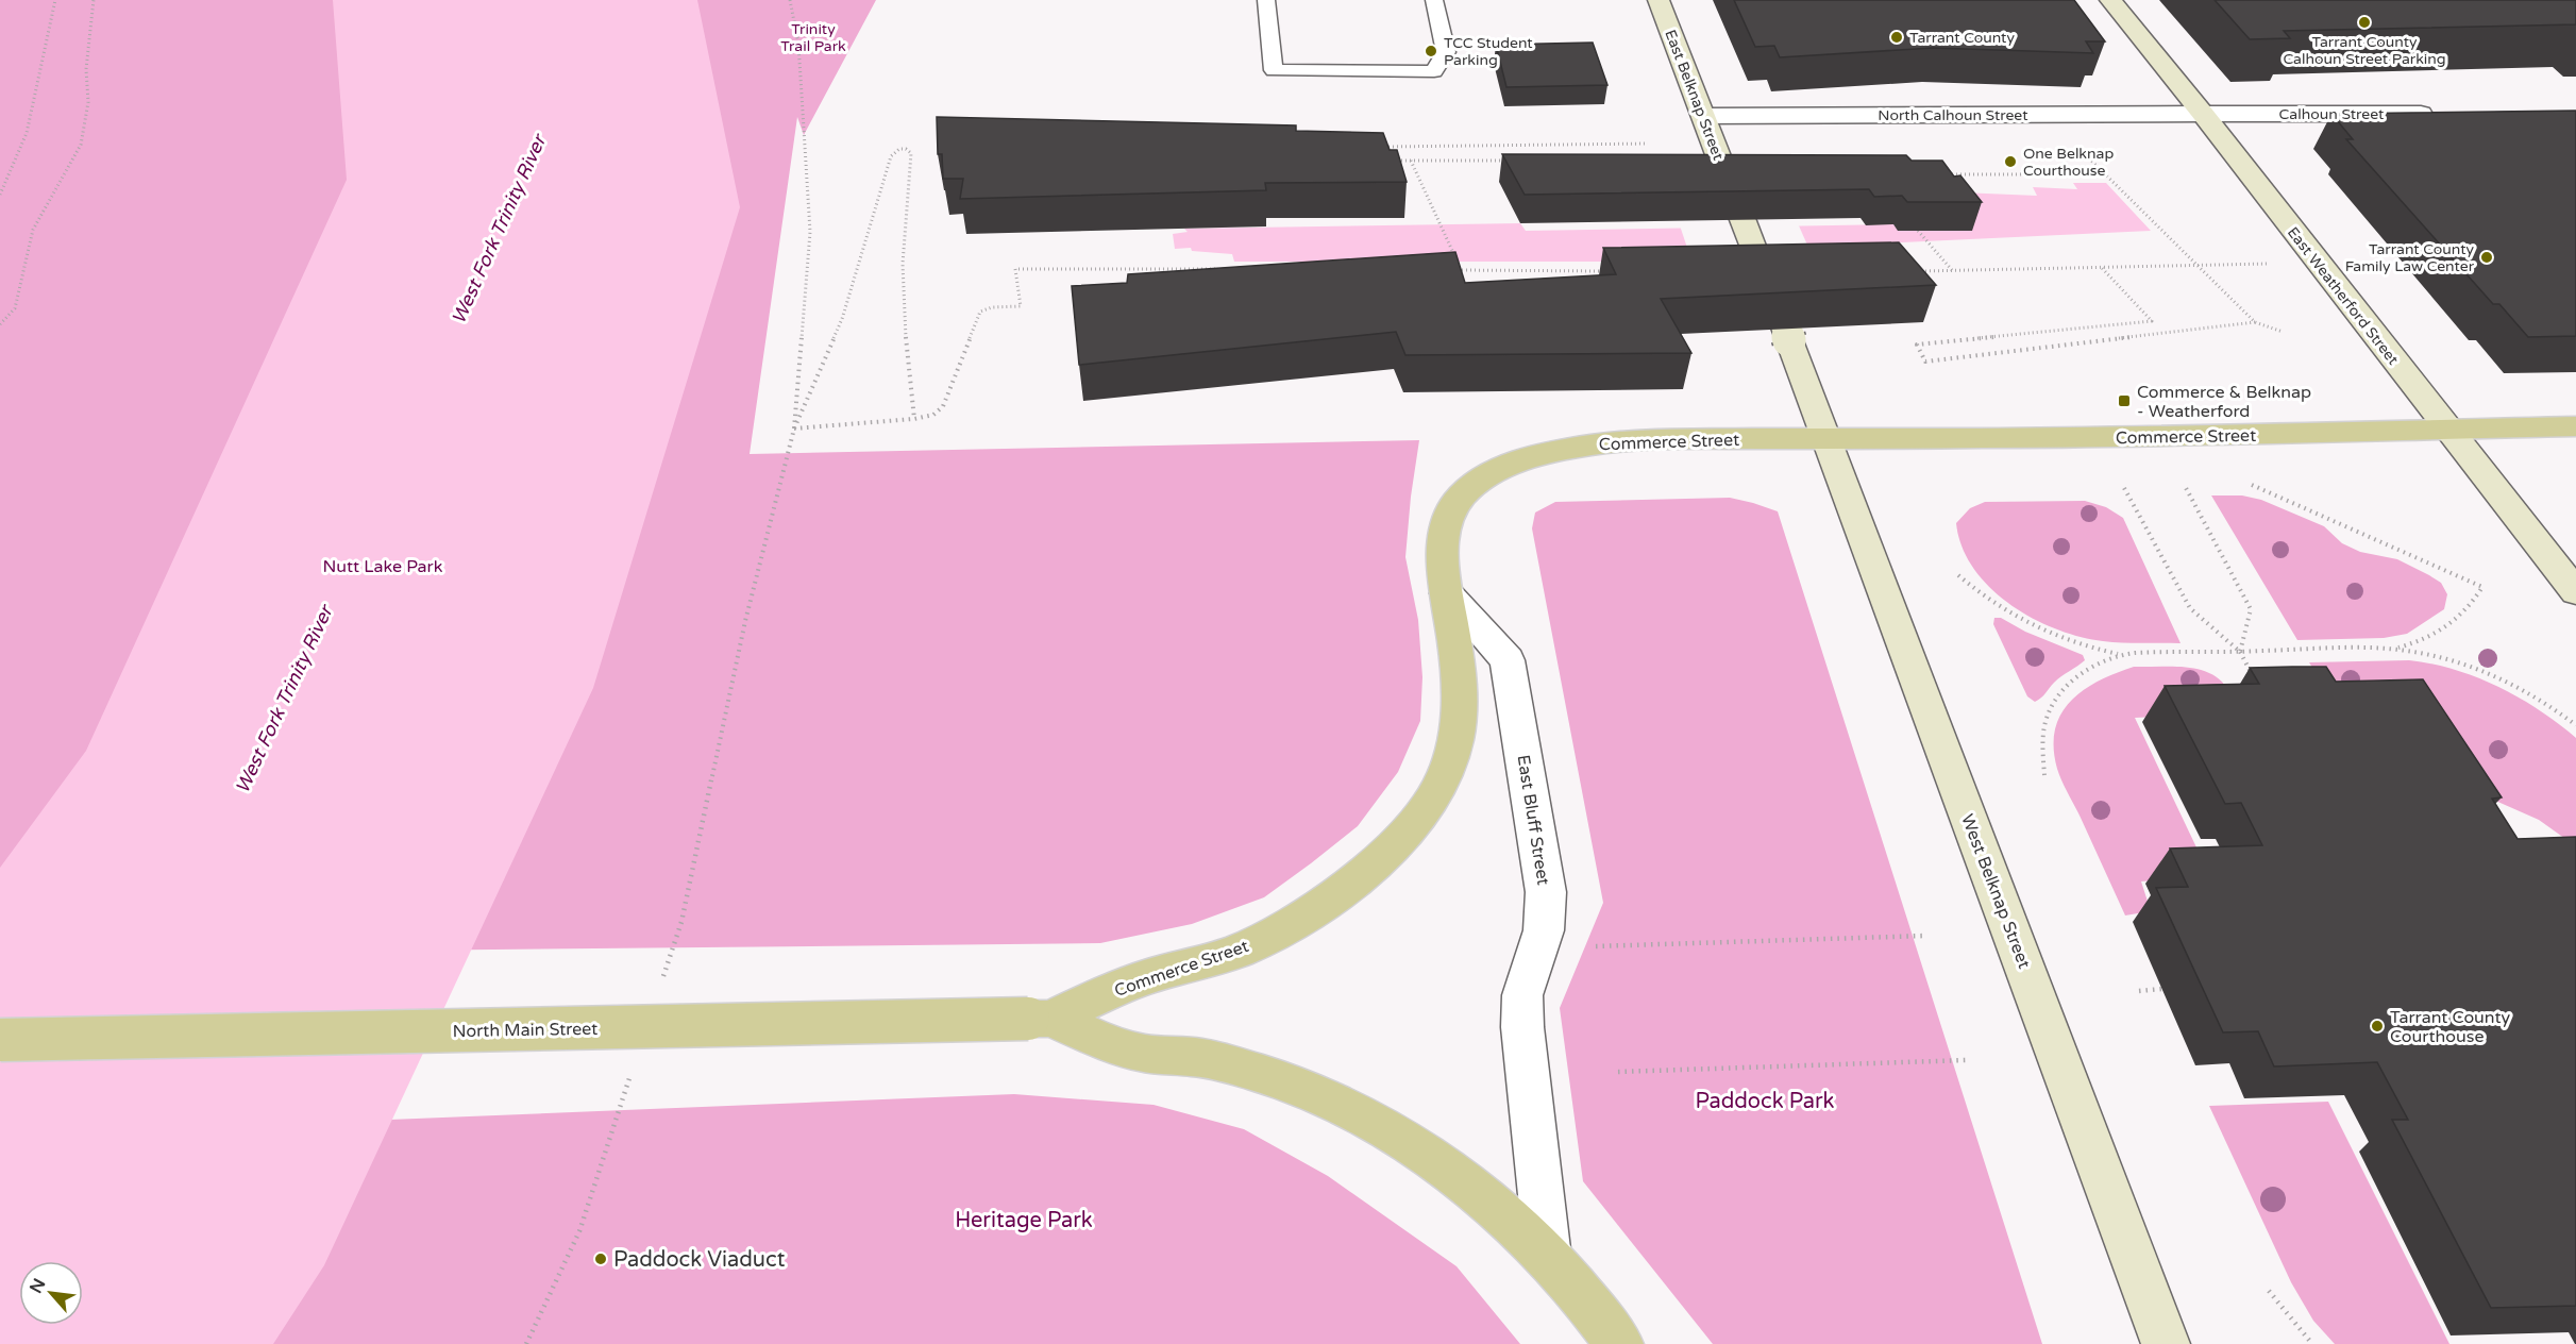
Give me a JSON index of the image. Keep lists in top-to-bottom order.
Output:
{
  "streets": {
    "main road": [
      "East Belknap Street",
      "East Weatherford Street",
      "Commerce Street",
      "West Belknap Street",
      "North Main Street"
    ],
    "street": ["Calhoun Street", "North Calhoun Street", "East Bluff Street"]
  },
  "crossings": [
    ["East Belknap Street", "North Calhoun Street"],
    ["East Belknap Street", "Commerce Street"],
    ["East Belknap Street", "West Belknap Street"],
    ["Calhoun Street", "North Calhoun Street"],
    ["Calhoun Street", "East Weatherford Street"],
    ["North Calhoun Street", "East Weatherford Street"],
    ["East Weatherford Street", "Commerce Street"],
    ["Commerce Street", "East Bluff Street"],
    ["Commerce Street", "West Belknap Street"],
    ["Commerce Street", "North Main Street"]
  ],
  "water": ["West Fork Trinity River"],
  "parks": [
    "Trinity Trail Park",
    "Nutt Lake Park",
    "Paddock Park",
    "Heritage Park"
  ],
  "places": {
    "other": [
      "Tarrant County Calhoun Street Parking",
      "Tarrant County",
      "TCC Student Parking",
      "One Belknap Courthouse",
      "Tarrant County Family Law Center",
      "Tarrant County Courthouse",
      "Paddock Viaduct"
    ],
    "transit": ["Commerce & Belknap - Weatherford"]
  },
  "north": "top left"
}
